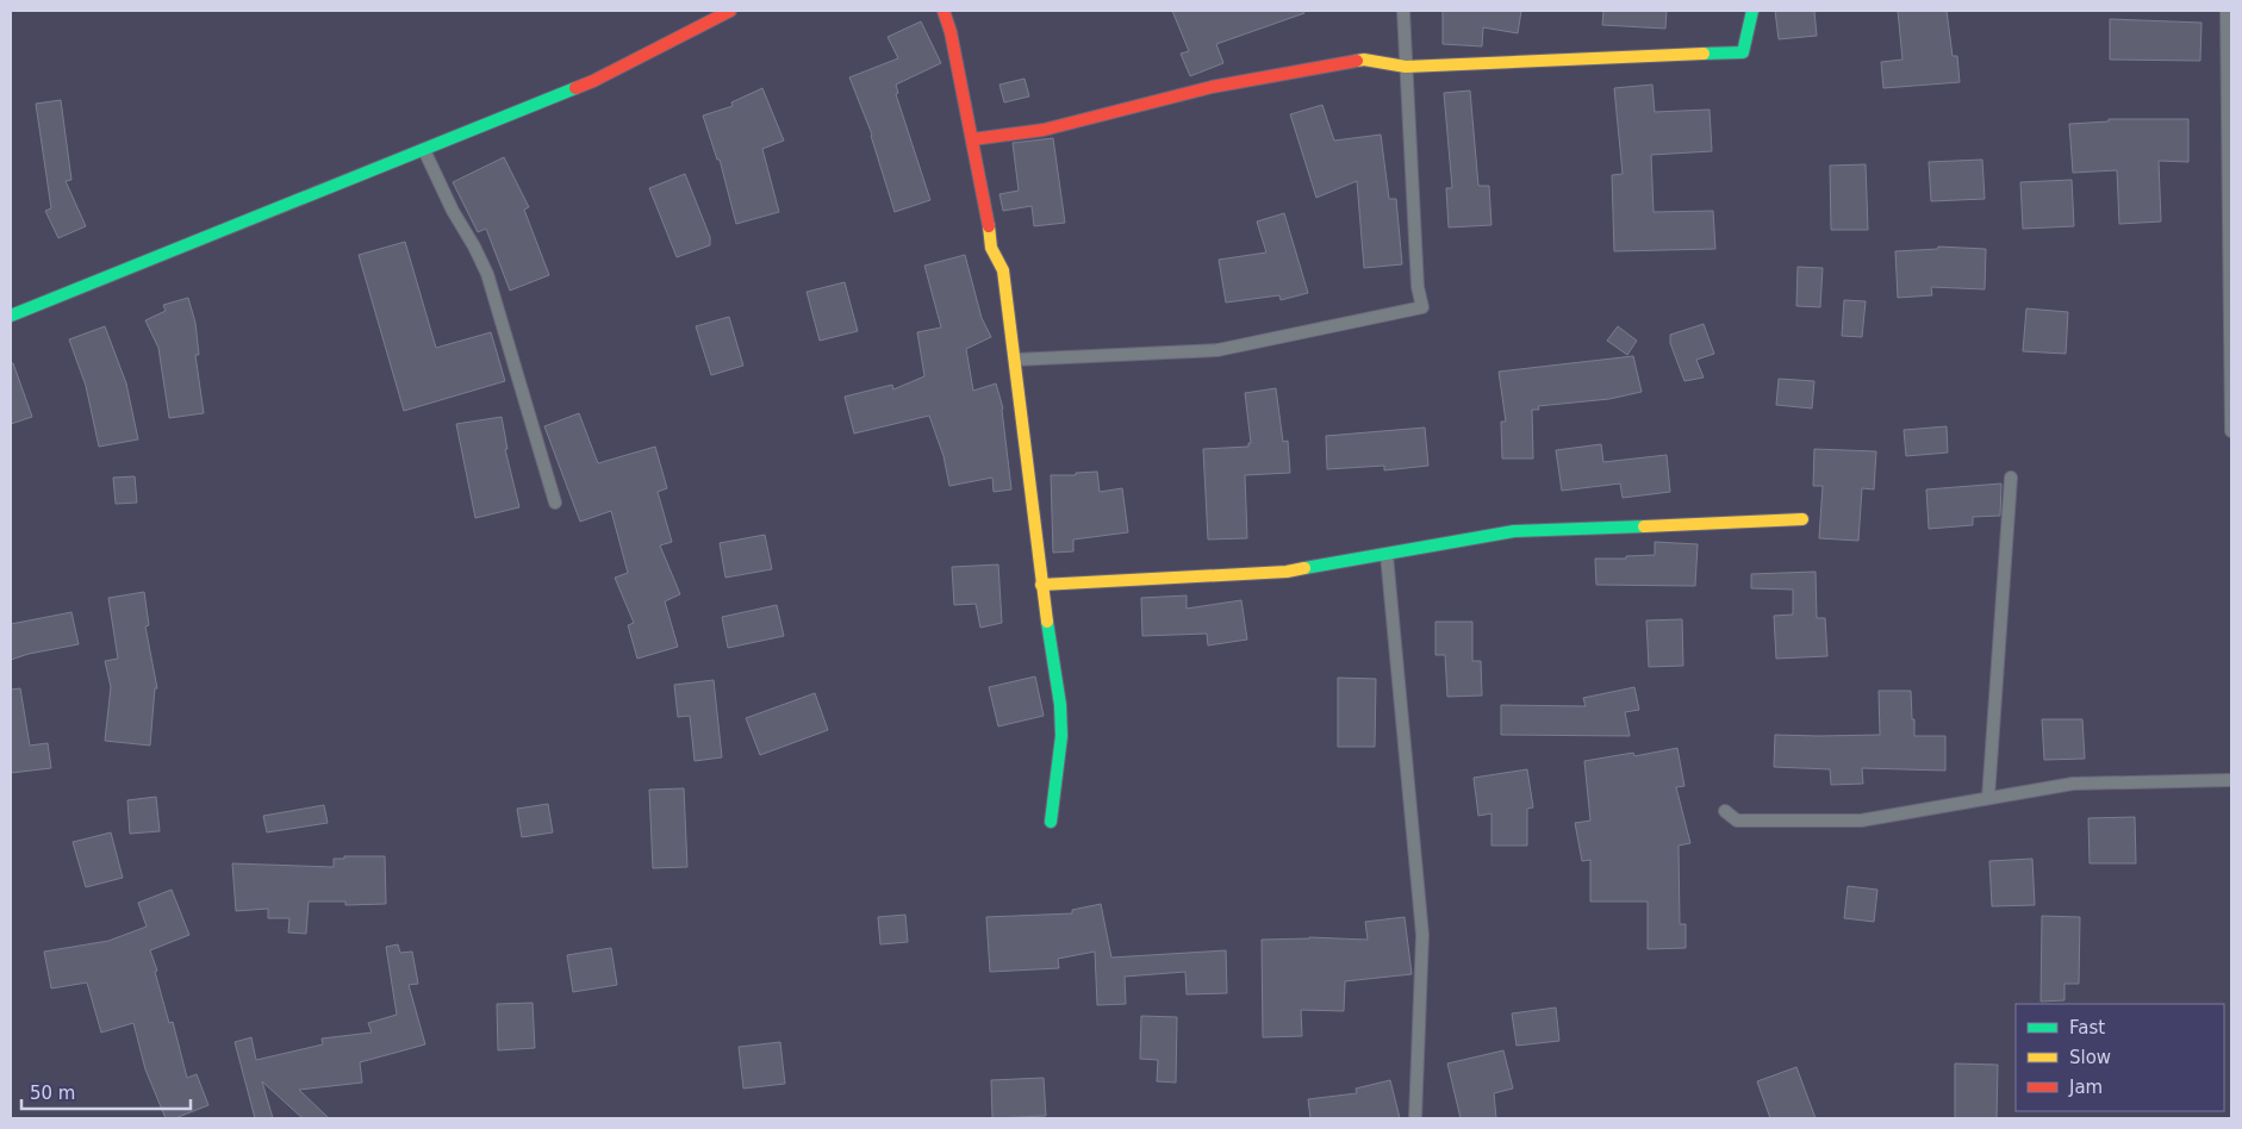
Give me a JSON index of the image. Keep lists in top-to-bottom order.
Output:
{
  "legend": ["Fast", "Slow", "Jam"],
  "scale_bar": "50 m"
}
